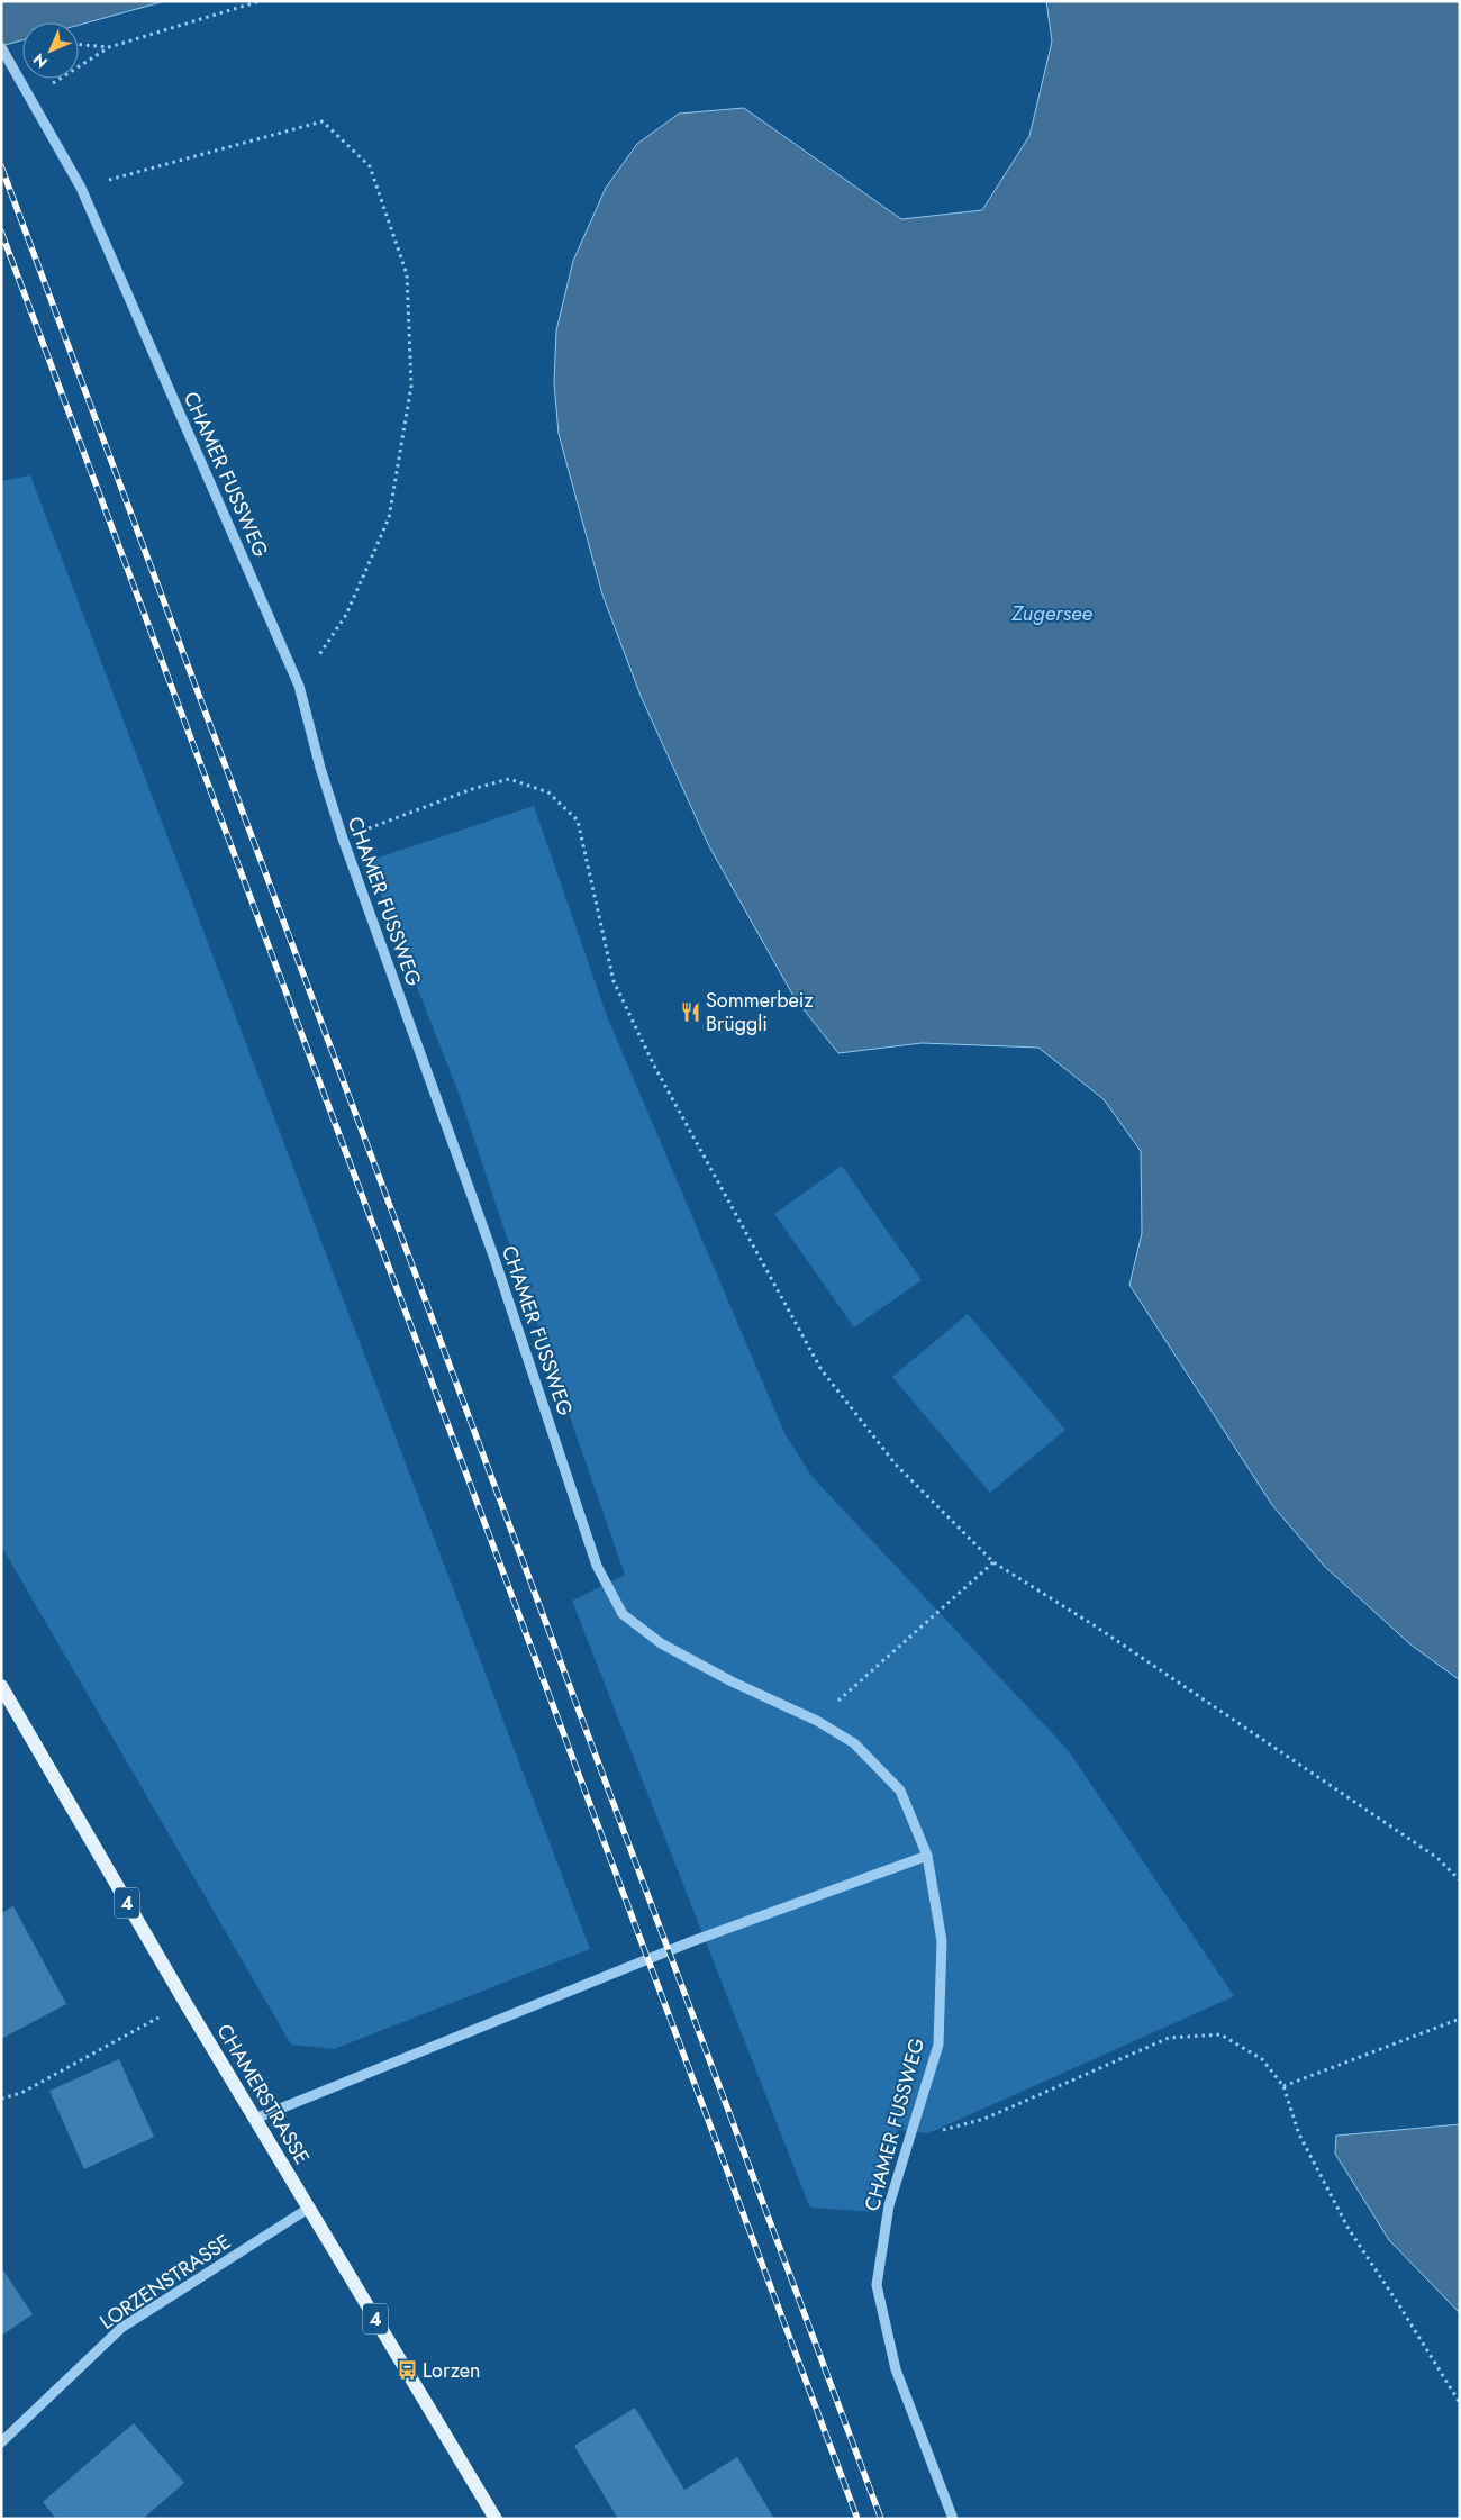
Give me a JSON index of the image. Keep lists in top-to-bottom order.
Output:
{
  "streets": {
    "main road": ["4", "CHAMERSTRASSE"],
    "street": ["CHAMER FUSSWEG", "LORZENSTRASSE"]
  },
  "crossings": [
    ["CHAMERSTRASSE", "LORZENSTRASSE"]
  ],
  "water": ["Zugersee"],
  "places": {
    "restaurant": ["Sommerbeiz Brüggli"],
    "bus stop": ["Lorzen"]
  },
  "north": "bottom left"
}
